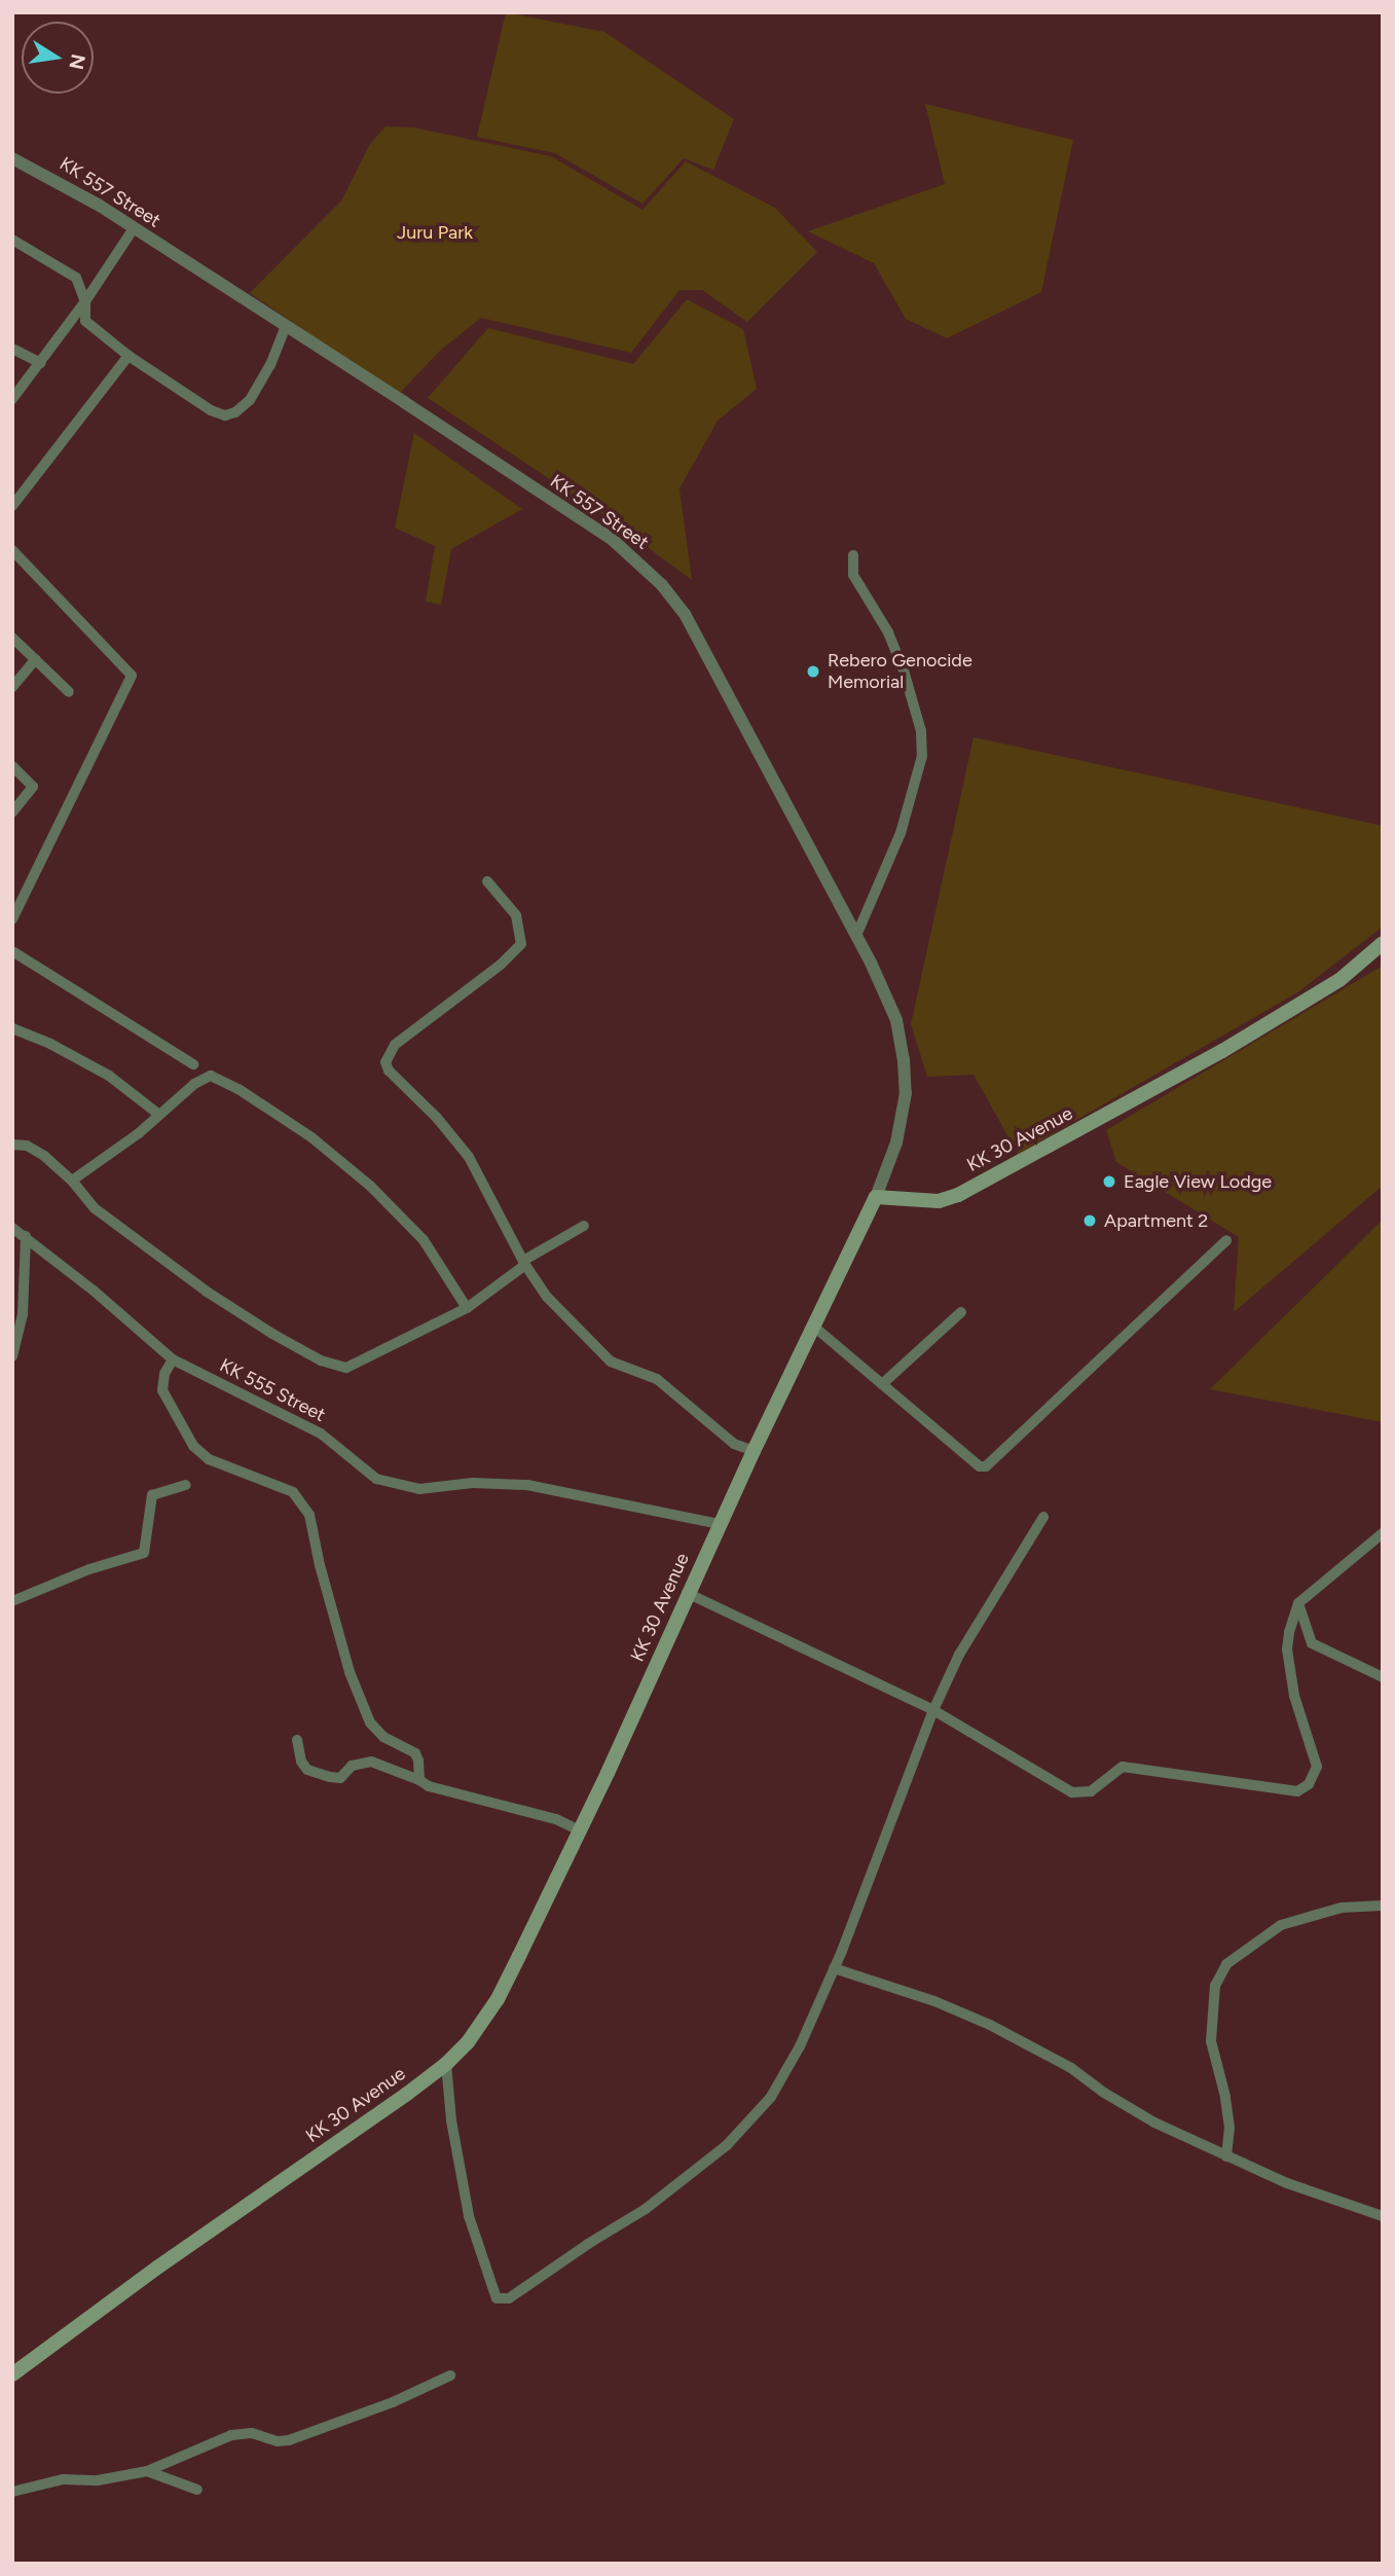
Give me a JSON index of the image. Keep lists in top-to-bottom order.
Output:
{
  "streets": {
    "main road": ["KK 30 Avenue"],
    "street": ["KK 557 Street", "KK 555 Street"]
  },
  "crossings": [
    ["KK 557 Street", "KK 30 Avenue"],
    ["KK 30 Avenue", "KK 555 Street"]
  ],
  "parks": ["Juru Park"],
  "places": ["Rebero Genocide Memorial", "Eagle View Lodge", "Apartment 2"],
  "north": "right"
}
